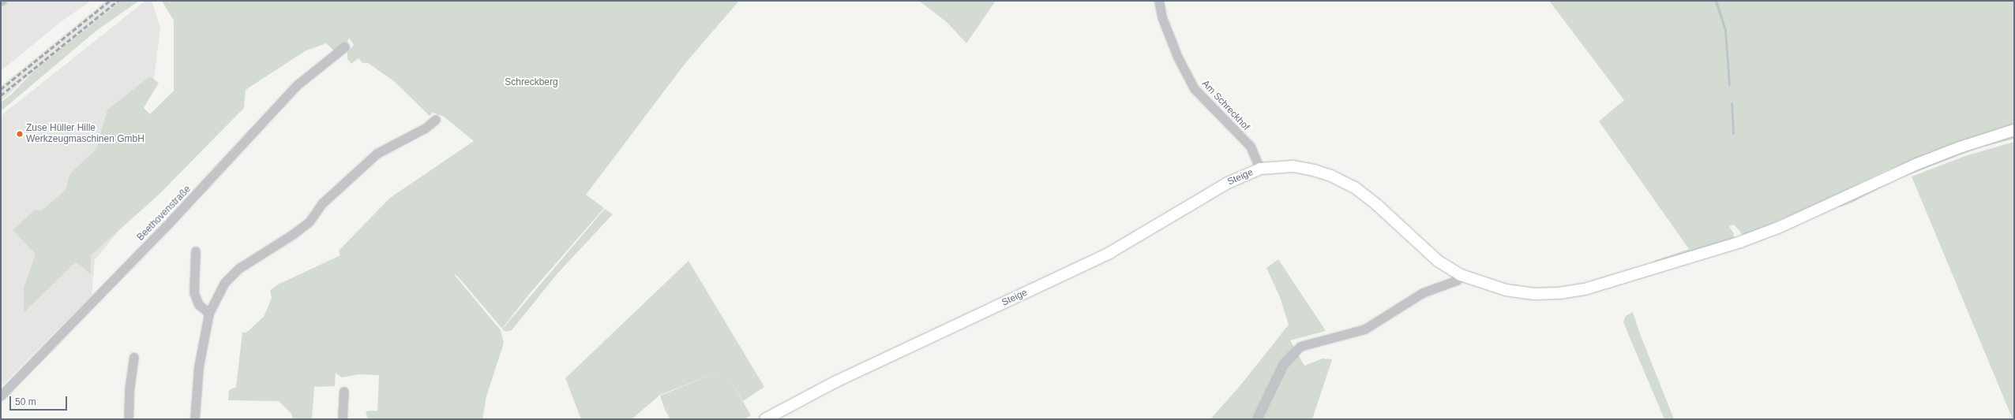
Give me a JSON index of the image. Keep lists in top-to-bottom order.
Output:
{
  "streets": {
    "street": ["Am Schreckhof", "Steige", "Beethovenstraße"]
  },
  "crossings": [
    ["Am Schreckhof", "Steige"]
  ],
  "parks": ["Schreckberg"],
  "places": ["Zuse Hüller Hille Werkzeugmaschinen GmbH"],
  "scale_bar": "50 m"
}
